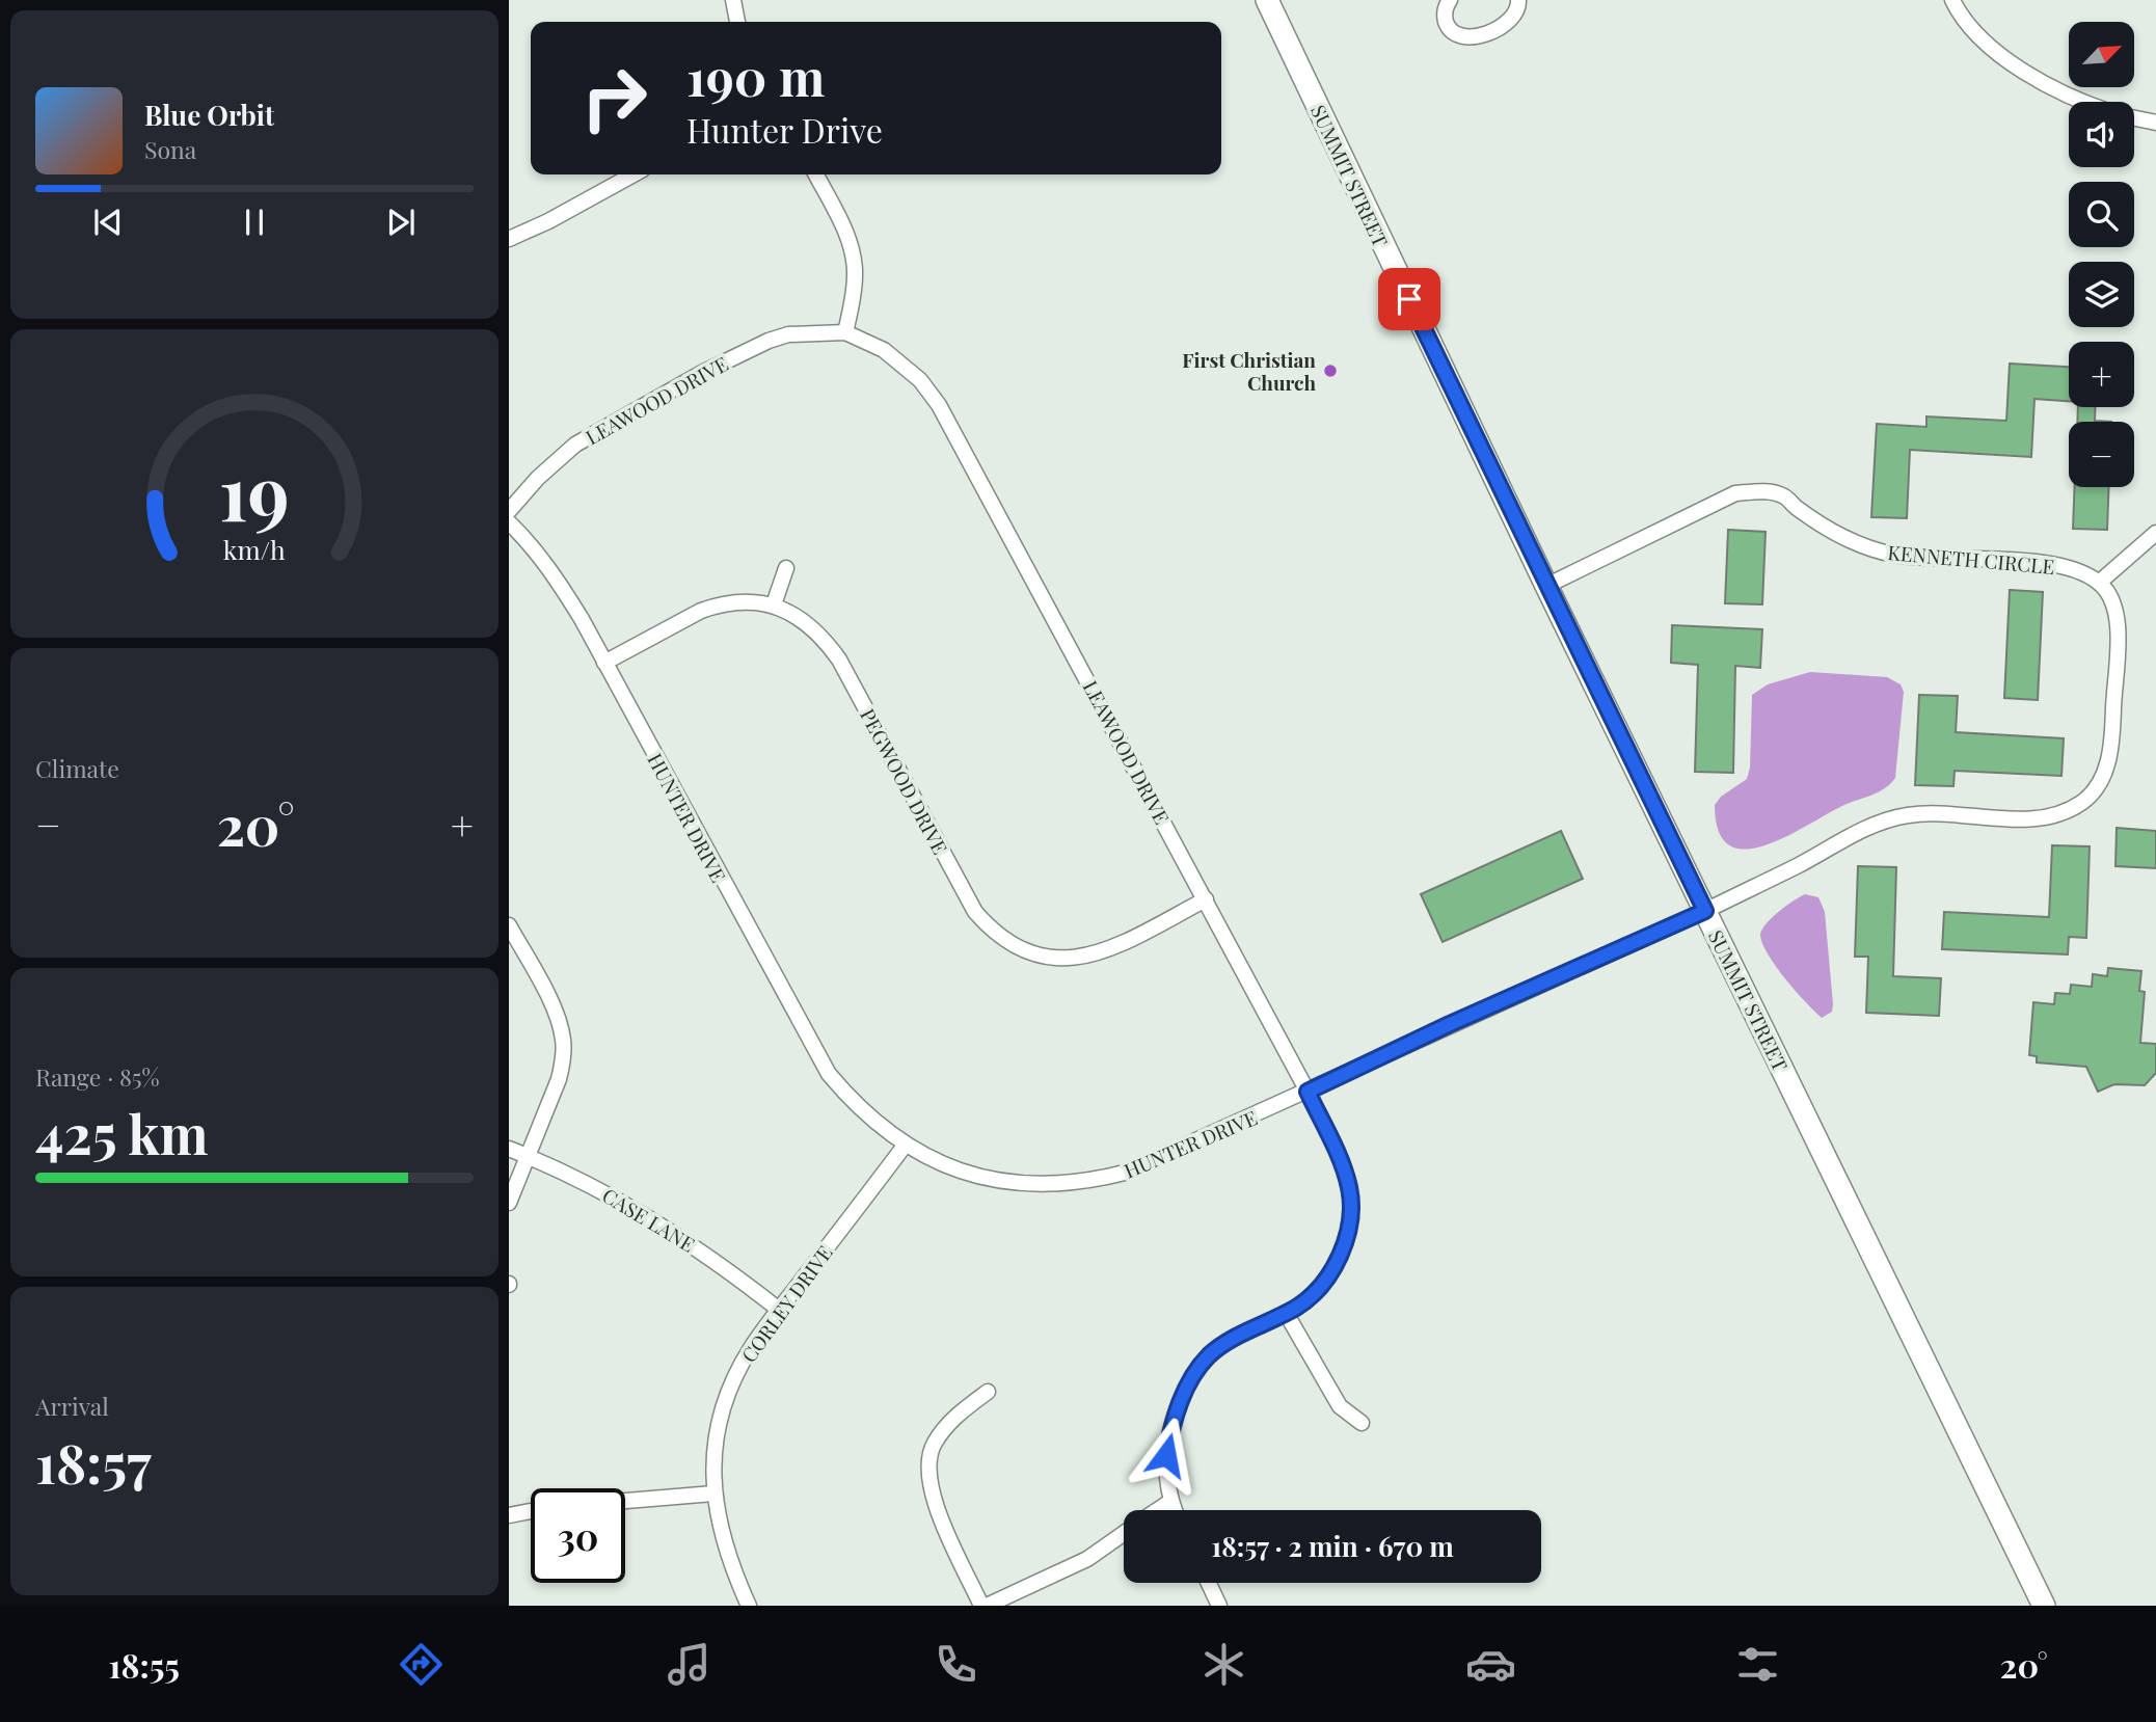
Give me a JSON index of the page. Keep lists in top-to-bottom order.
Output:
{
  "streets": {
    "main road": ["SUMMIT STREET"],
    "street": [
      "LEAWOOD DRIVE",
      "KENNETH CIRCLE",
      "PEGWOOD DRIVE",
      "HUNTER DRIVE",
      "CASE LANE",
      "CORLEY DRIVE"
    ]
  },
  "crossings": [
    ["SUMMIT STREET", "KENNETH CIRCLE"],
    ["SUMMIT STREET", "HUNTER DRIVE"],
    ["LEAWOOD DRIVE", "PEGWOOD DRIVE"],
    ["LEAWOOD DRIVE", "HUNTER DRIVE"],
    ["PEGWOOD DRIVE", "HUNTER DRIVE"],
    ["HUNTER DRIVE", "CORLEY DRIVE"],
    ["CASE LANE", "CORLEY DRIVE"]
  ],
  "places": ["First Christian Church"],
  "north": "top right",
  "page": {
    "map_buttons": ["+", "−"],
    "turn": ["190 m", "Hunter Drive"],
    "song": ["Blue Orbit", "Sona"],
    "tile": [
      "Climate",
      ["Range · 85%", "425 km"],
      ["Arrival", "18:57"]
    ],
    "heat": ["−", "20°", "+"],
    "limit": "30",
    "trip": "18:57 · 2 min · 670 m",
    "tabs": ["18:55", "20°"],
    "gauge": ["19", "km/h"]
  }
}
